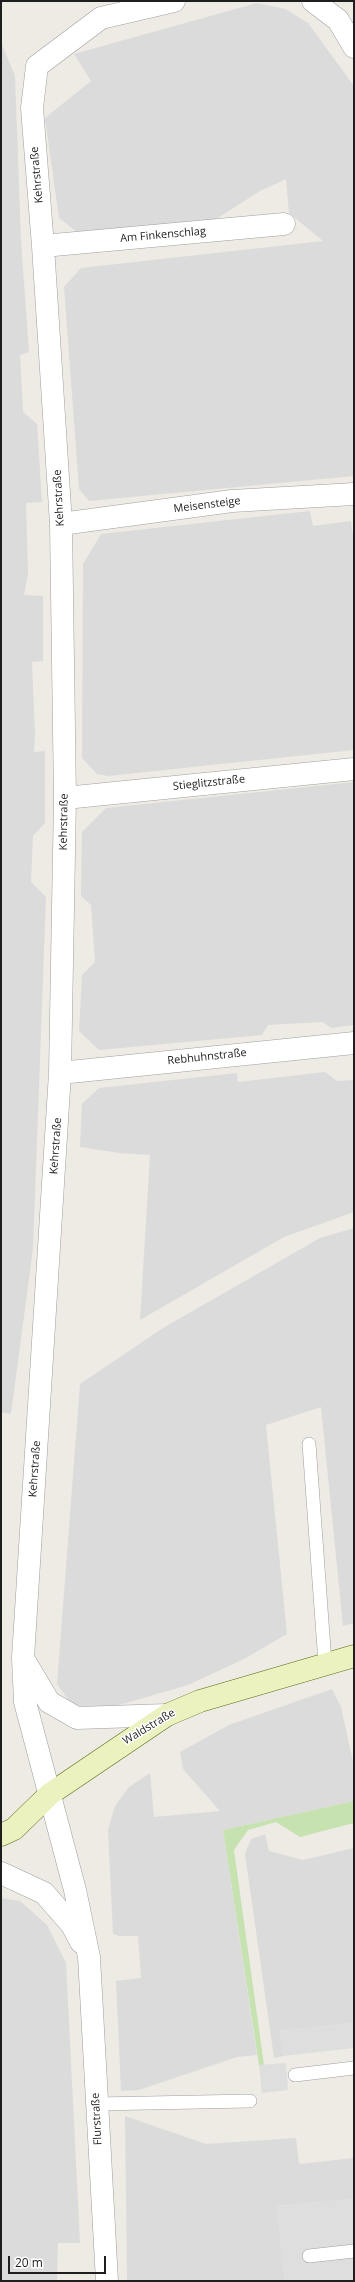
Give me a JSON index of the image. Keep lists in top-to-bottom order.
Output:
{
  "streets": {
    "street": [
      "Kehrstraße",
      "Am Finkenschlag",
      "Meisensteige",
      "Stieglitzstraße",
      "Rebhuhnstraße",
      "Waldstraße",
      "Flurstraße"
    ]
  },
  "crossings": [
    ["Kehrstraße", "Am Finkenschlag"],
    ["Kehrstraße", "Meisensteige"],
    ["Kehrstraße", "Stieglitzstraße"],
    ["Kehrstraße", "Rebhuhnstraße"],
    ["Kehrstraße", "Waldstraße"],
    ["Kehrstraße", "Flurstraße"],
    ["Waldstraße", "Flurstraße"]
  ],
  "scale_bar": "20 m"
}
